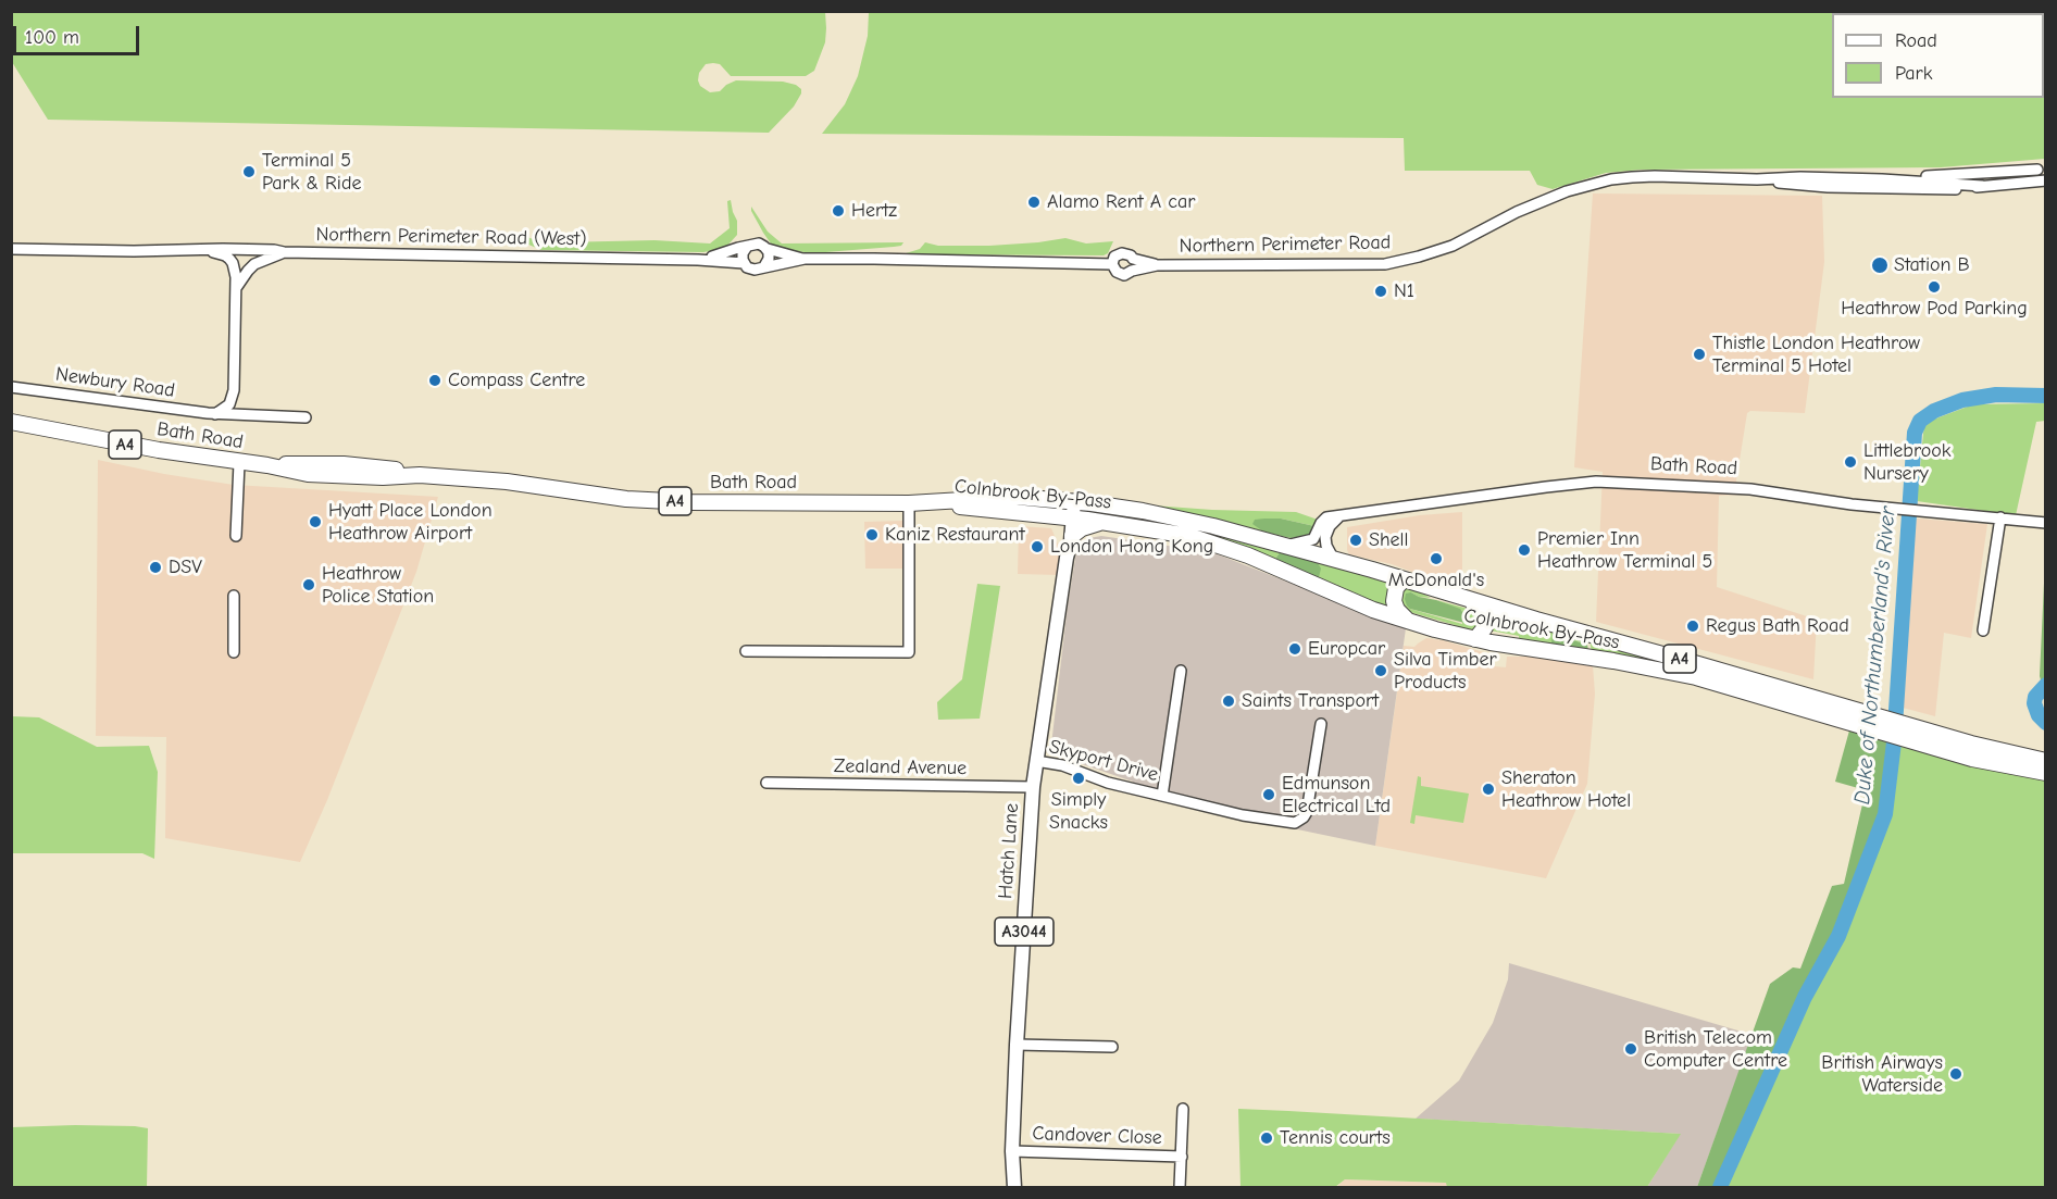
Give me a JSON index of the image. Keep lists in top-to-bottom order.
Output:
{
  "streets": {
    "highway": ["Bath Road", "A4", "Colnbrook By-Pass"],
    "main road": ["Hatch Lane", "A3044"],
    "street": [
      "Northern Perimeter Road (West)",
      "Northern Perimeter Road",
      "Newbury Road",
      "Skyport Drive",
      "Zealand Avenue",
      "Candover Close"
    ]
  },
  "crossings": [
    ["Bath Road", "Colnbrook By-Pass"],
    ["Colnbrook By-Pass", "Hatch Lane"],
    ["Skyport Drive", "Hatch Lane"],
    ["Zealand Avenue", "Hatch Lane"],
    ["Hatch Lane", "Candover Close"]
  ],
  "water": ["Duke of Northumberland's River"],
  "places": [
    "Terminal 5 Park & Ride",
    "Alamo Rent A car",
    "Hertz",
    "Station B",
    "Heathrow Pod Parking",
    "N1",
    "Thistle London Heathrow Terminal 5 Hotel",
    "Compass Centre",
    "Littlebrook Nursery",
    "Hyatt Place London Heathrow Airport",
    "Kaniz Restaurant",
    "Shell",
    "London Hong Kong",
    "Premier Inn Heathrow Terminal 5",
    "McDonald's",
    "DSV",
    "Heathrow Police Station",
    "Regus Bath Road",
    "Europcar",
    "Silva Timber Products",
    "Saints Transport",
    "Simply Snacks",
    "Sheraton Heathrow Hotel",
    "Edmunson Electrical Ltd",
    "British Telecom Computer Centre",
    "British Airways Waterside",
    "Tennis courts"
  ],
  "legend": ["Road", "Park"],
  "scale_bar": "100 m"
}
